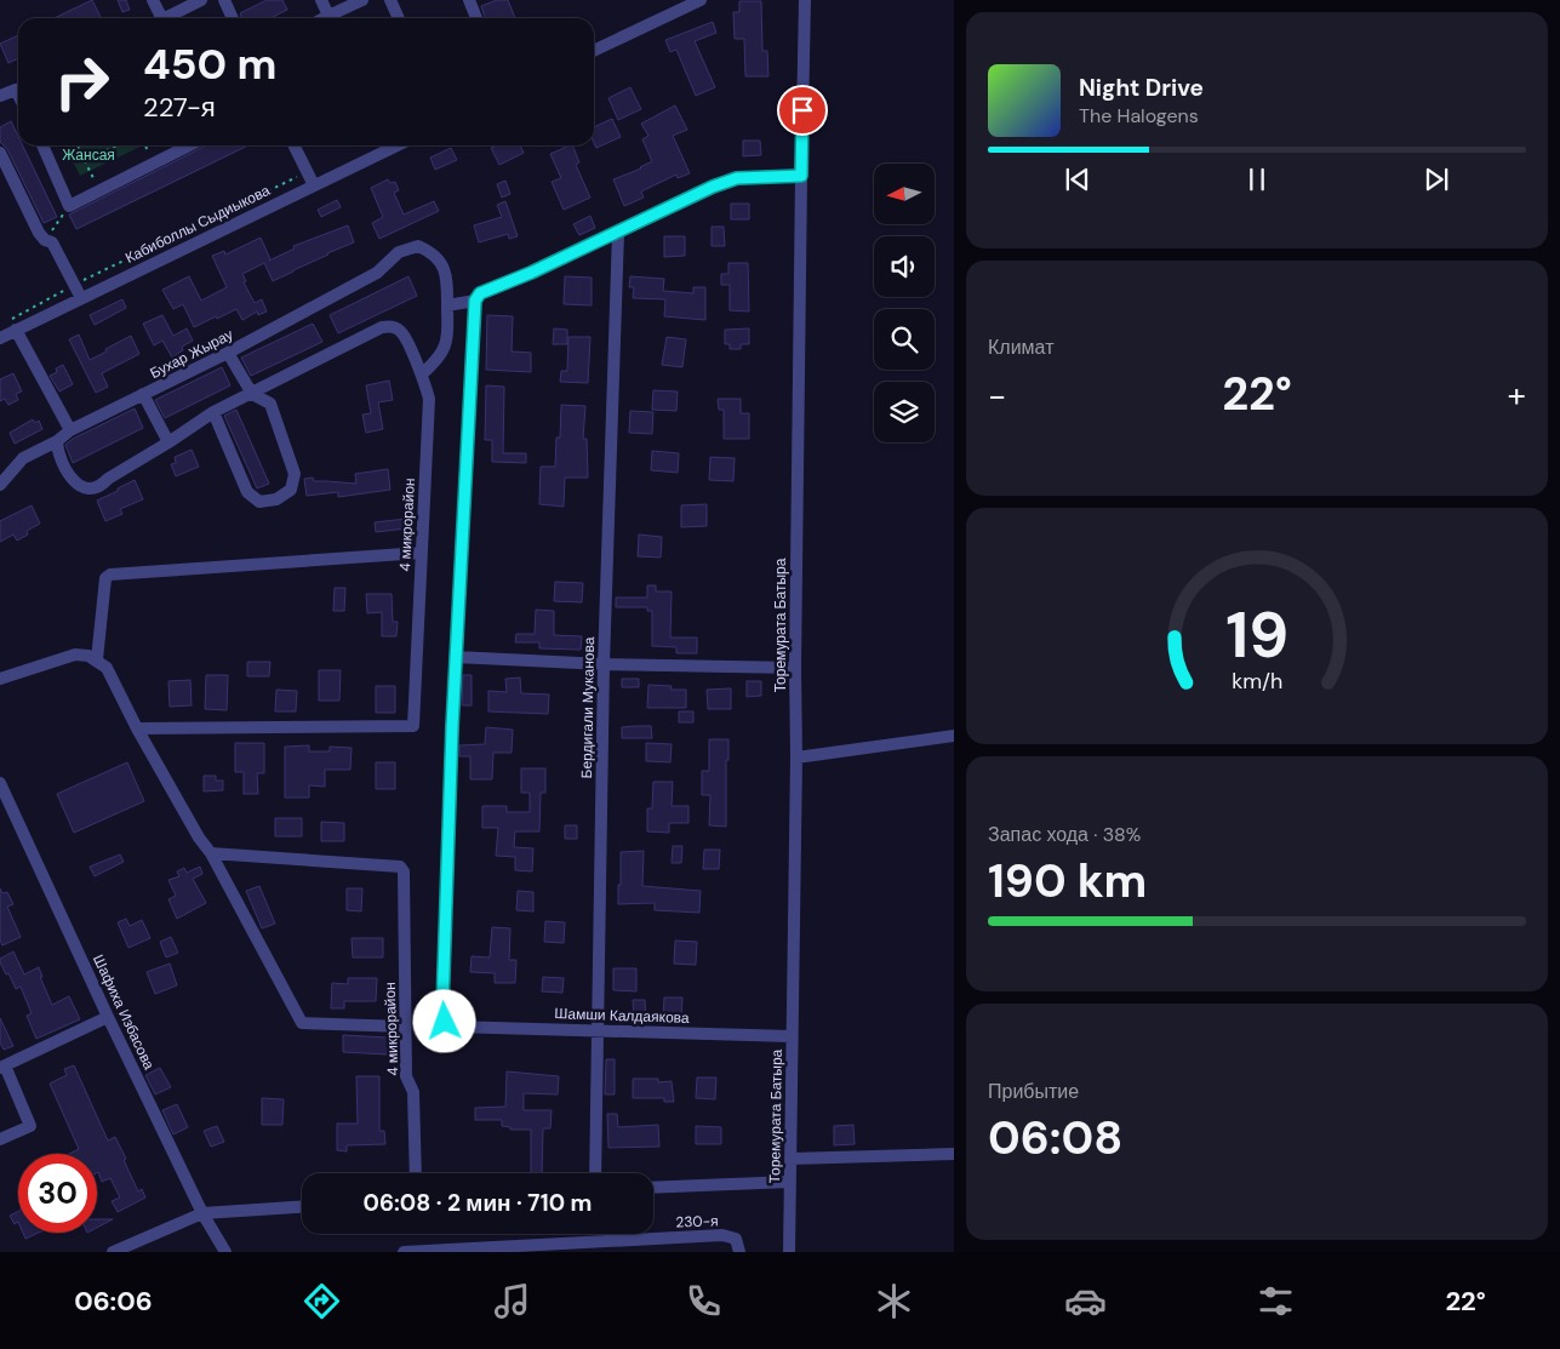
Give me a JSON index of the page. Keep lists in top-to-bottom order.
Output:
{
  "streets": {
    "street": [
      "Кабиболлы Сыдиыкова",
      "Бухар Жырау",
      "4 микрорайон",
      "Торемурата Батыра",
      "Бердигали Муканова",
      "Шафиха Избасова",
      "Шамши Калдаякова",
      "230-я"
    ]
  },
  "crossings": [
    ["Торемурата Батыра", "Шамши Калдаякова"],
    ["Бердигали Муканова", "Шамши Калдаякова"]
  ],
  "parks": ["Жансая"],
  "north": "left",
  "page": {
    "turn": ["450 m", "227-я"],
    "song": ["Night Drive", "The Halogens"],
    "tile": [
      "Климат",
      ["Запас хода · 38%", "190 km"],
      ["Прибытие", "06:08"]
    ],
    "heat": ["−", "22°", "+"],
    "limit": "30",
    "trip": "06:08 · 2 мин · 710 m",
    "tabs": ["06:06", "22°"],
    "gauge": ["19", "km/h"]
  }
}
